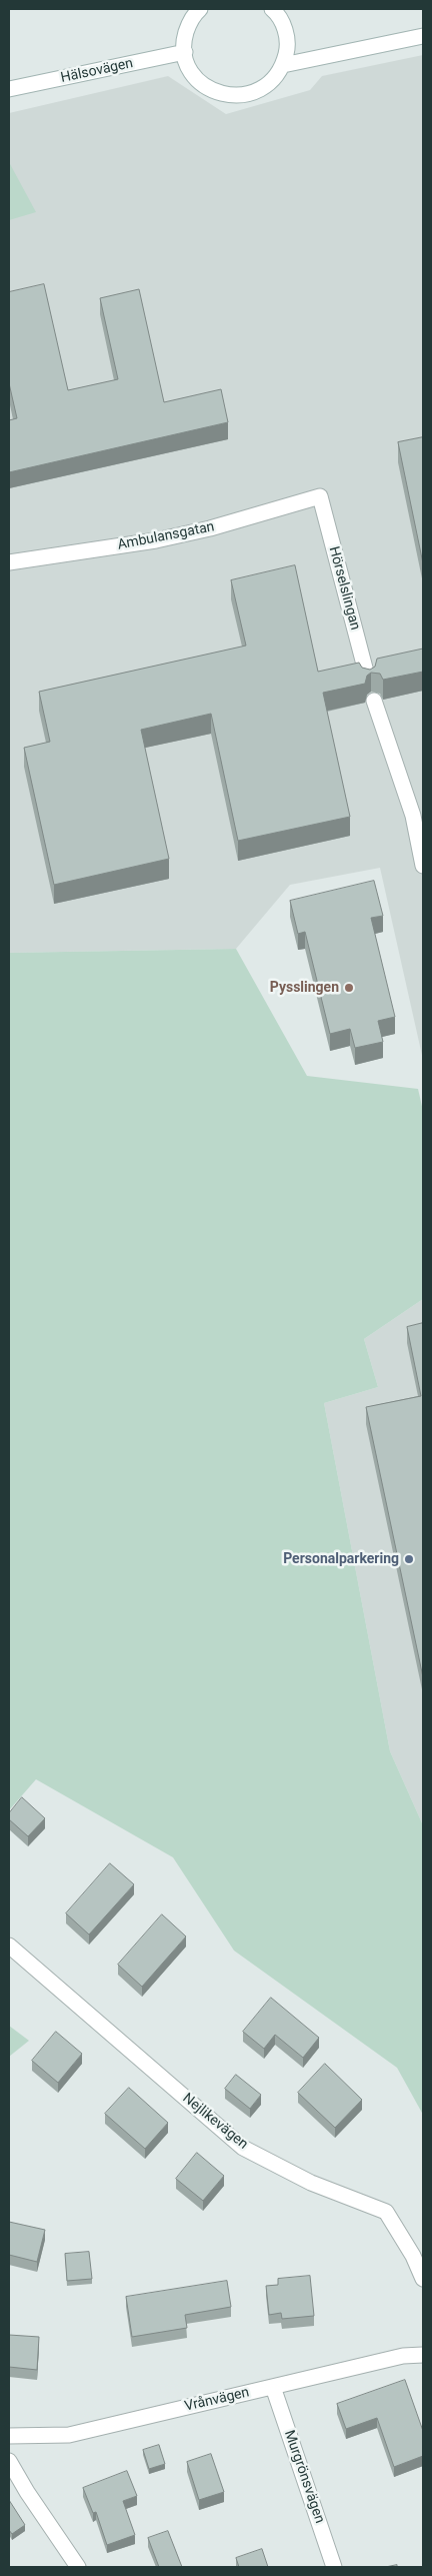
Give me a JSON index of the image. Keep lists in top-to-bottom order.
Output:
{
  "streets": {
    "street": [
      "Hälsovägen",
      "Ambulansgatan",
      "Hörselslingan",
      "Nejlikevägen",
      "Vrånvägen",
      "Murgrönsvägen"
    ]
  },
  "crossings": [
    ["Ambulansgatan", "Hörselslingan"],
    ["Vrånvägen", "Murgrönsvägen"]
  ],
  "places": ["Pysslingen", "Personalparkering"]
}
